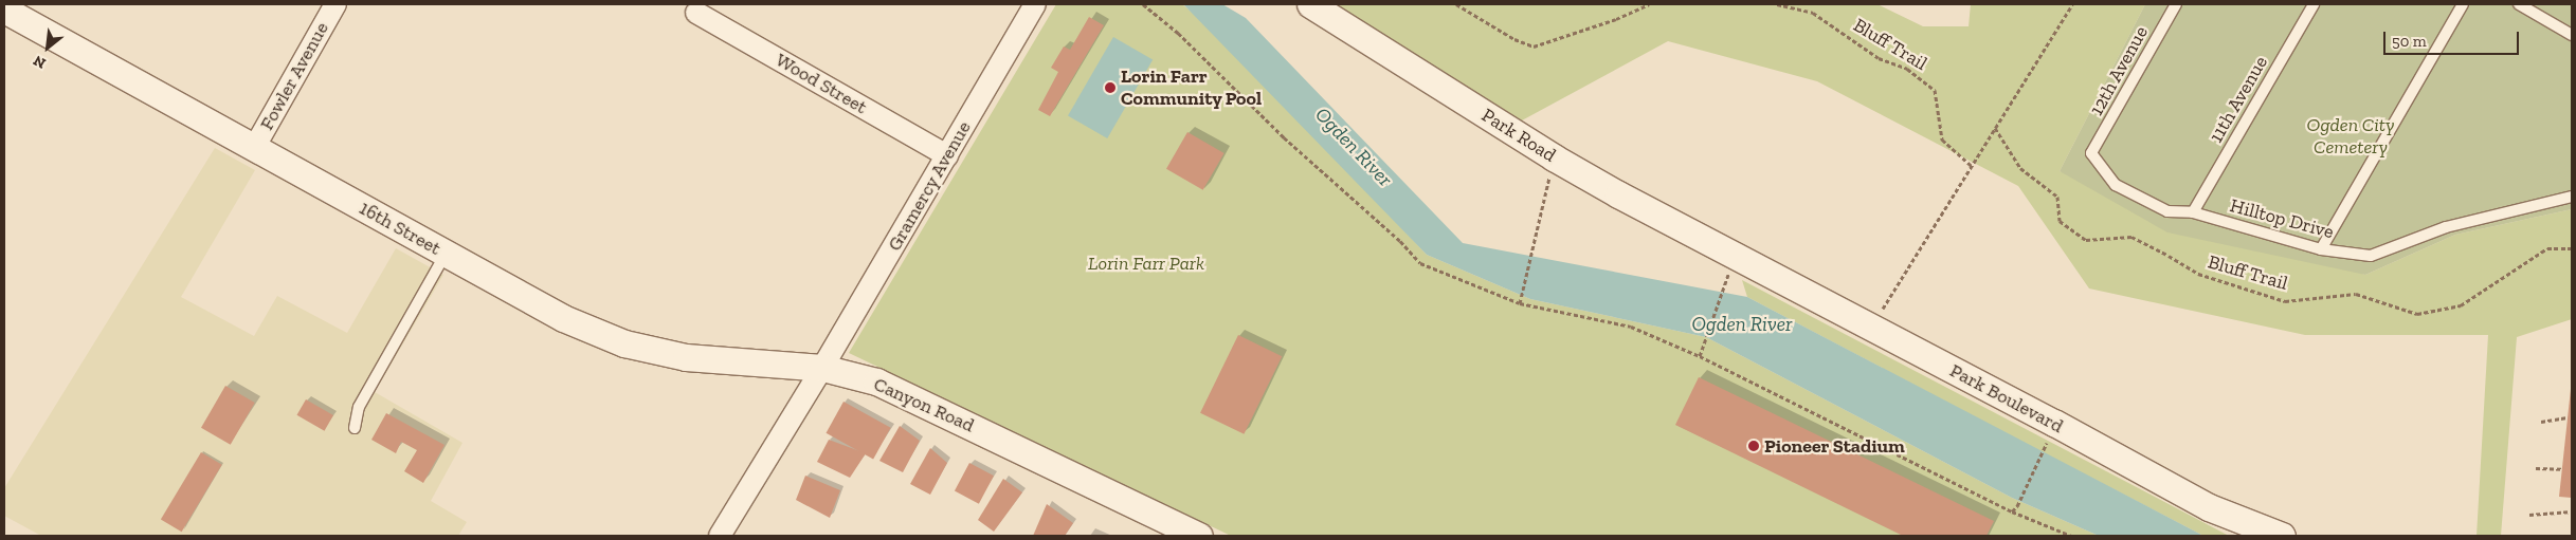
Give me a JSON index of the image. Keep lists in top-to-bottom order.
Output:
{
  "streets": {
    "street": [
      "Fowler Avenue",
      "Wood Street",
      "Park Road",
      "Gramercy Avenue",
      "16th Street",
      "Park Boulevard",
      "Canyon Road"
    ],
    "lane": ["12th Avenue", "11th Avenue", "Hilltop Drive"],
    "path": ["Bluff Trail"]
  },
  "crossings": [
    ["12th Avenue", "Hilltop Drive"],
    ["Fowler Avenue", "16th Street"],
    ["Wood Street", "Gramercy Avenue"],
    ["11th Avenue", "Hilltop Drive"],
    ["Park Road", "Park Boulevard"],
    ["Gramercy Avenue", "16th Street"],
    ["Gramercy Avenue", "Canyon Road"],
    ["16th Street", "Canyon Road"]
  ],
  "water": ["Ogden River"],
  "parks": ["Ogden City Cemetery", "Lorin Farr Park"],
  "places": ["Lorin Farr Community Pool", "Pioneer Stadium"],
  "scale_bar": "50 m",
  "north": "bottom left"
}
